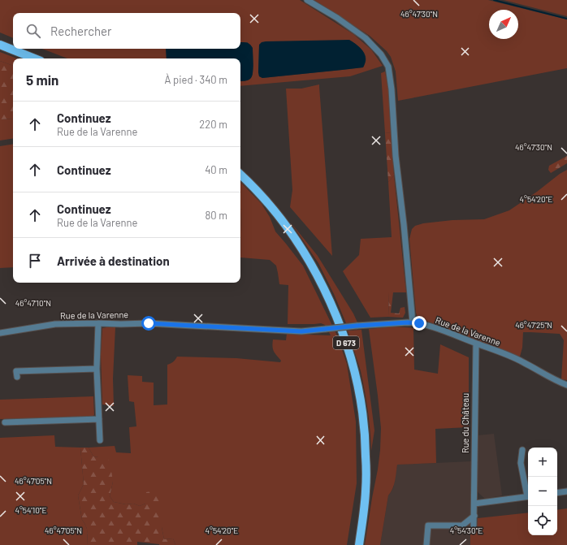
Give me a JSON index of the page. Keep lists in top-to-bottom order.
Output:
{
  "streets": {
    "main road": ["D 673"],
    "street": ["Rue de la Varenne", "Rue du Château"]
  },
  "crossings": [
    ["Rue de la Varenne", "Rue du Château"]
  ],
  "north": "top right",
  "page": {
    "search": "Rechercher",
    "heading": ["5 min", "À pied · 340 m"],
    "list": [
      ["Continuez", "Rue de la Varenne", "220 m"],
      ["Continuez", "40 m"],
      ["Continuez", "Rue de la Varenne", "80 m"],
      "Arrivée à destination"
    ],
    "map_buttons": ["+", "−"]
  },
  "coordinates": [
    "46°47'30\"N",
    "4°54'20\"E",
    "46°47'10\"N",
    "46°47'25\"N",
    "46°47'05\"N",
    "4°54'10\"E",
    "4°54'30\"E"
  ]
}
